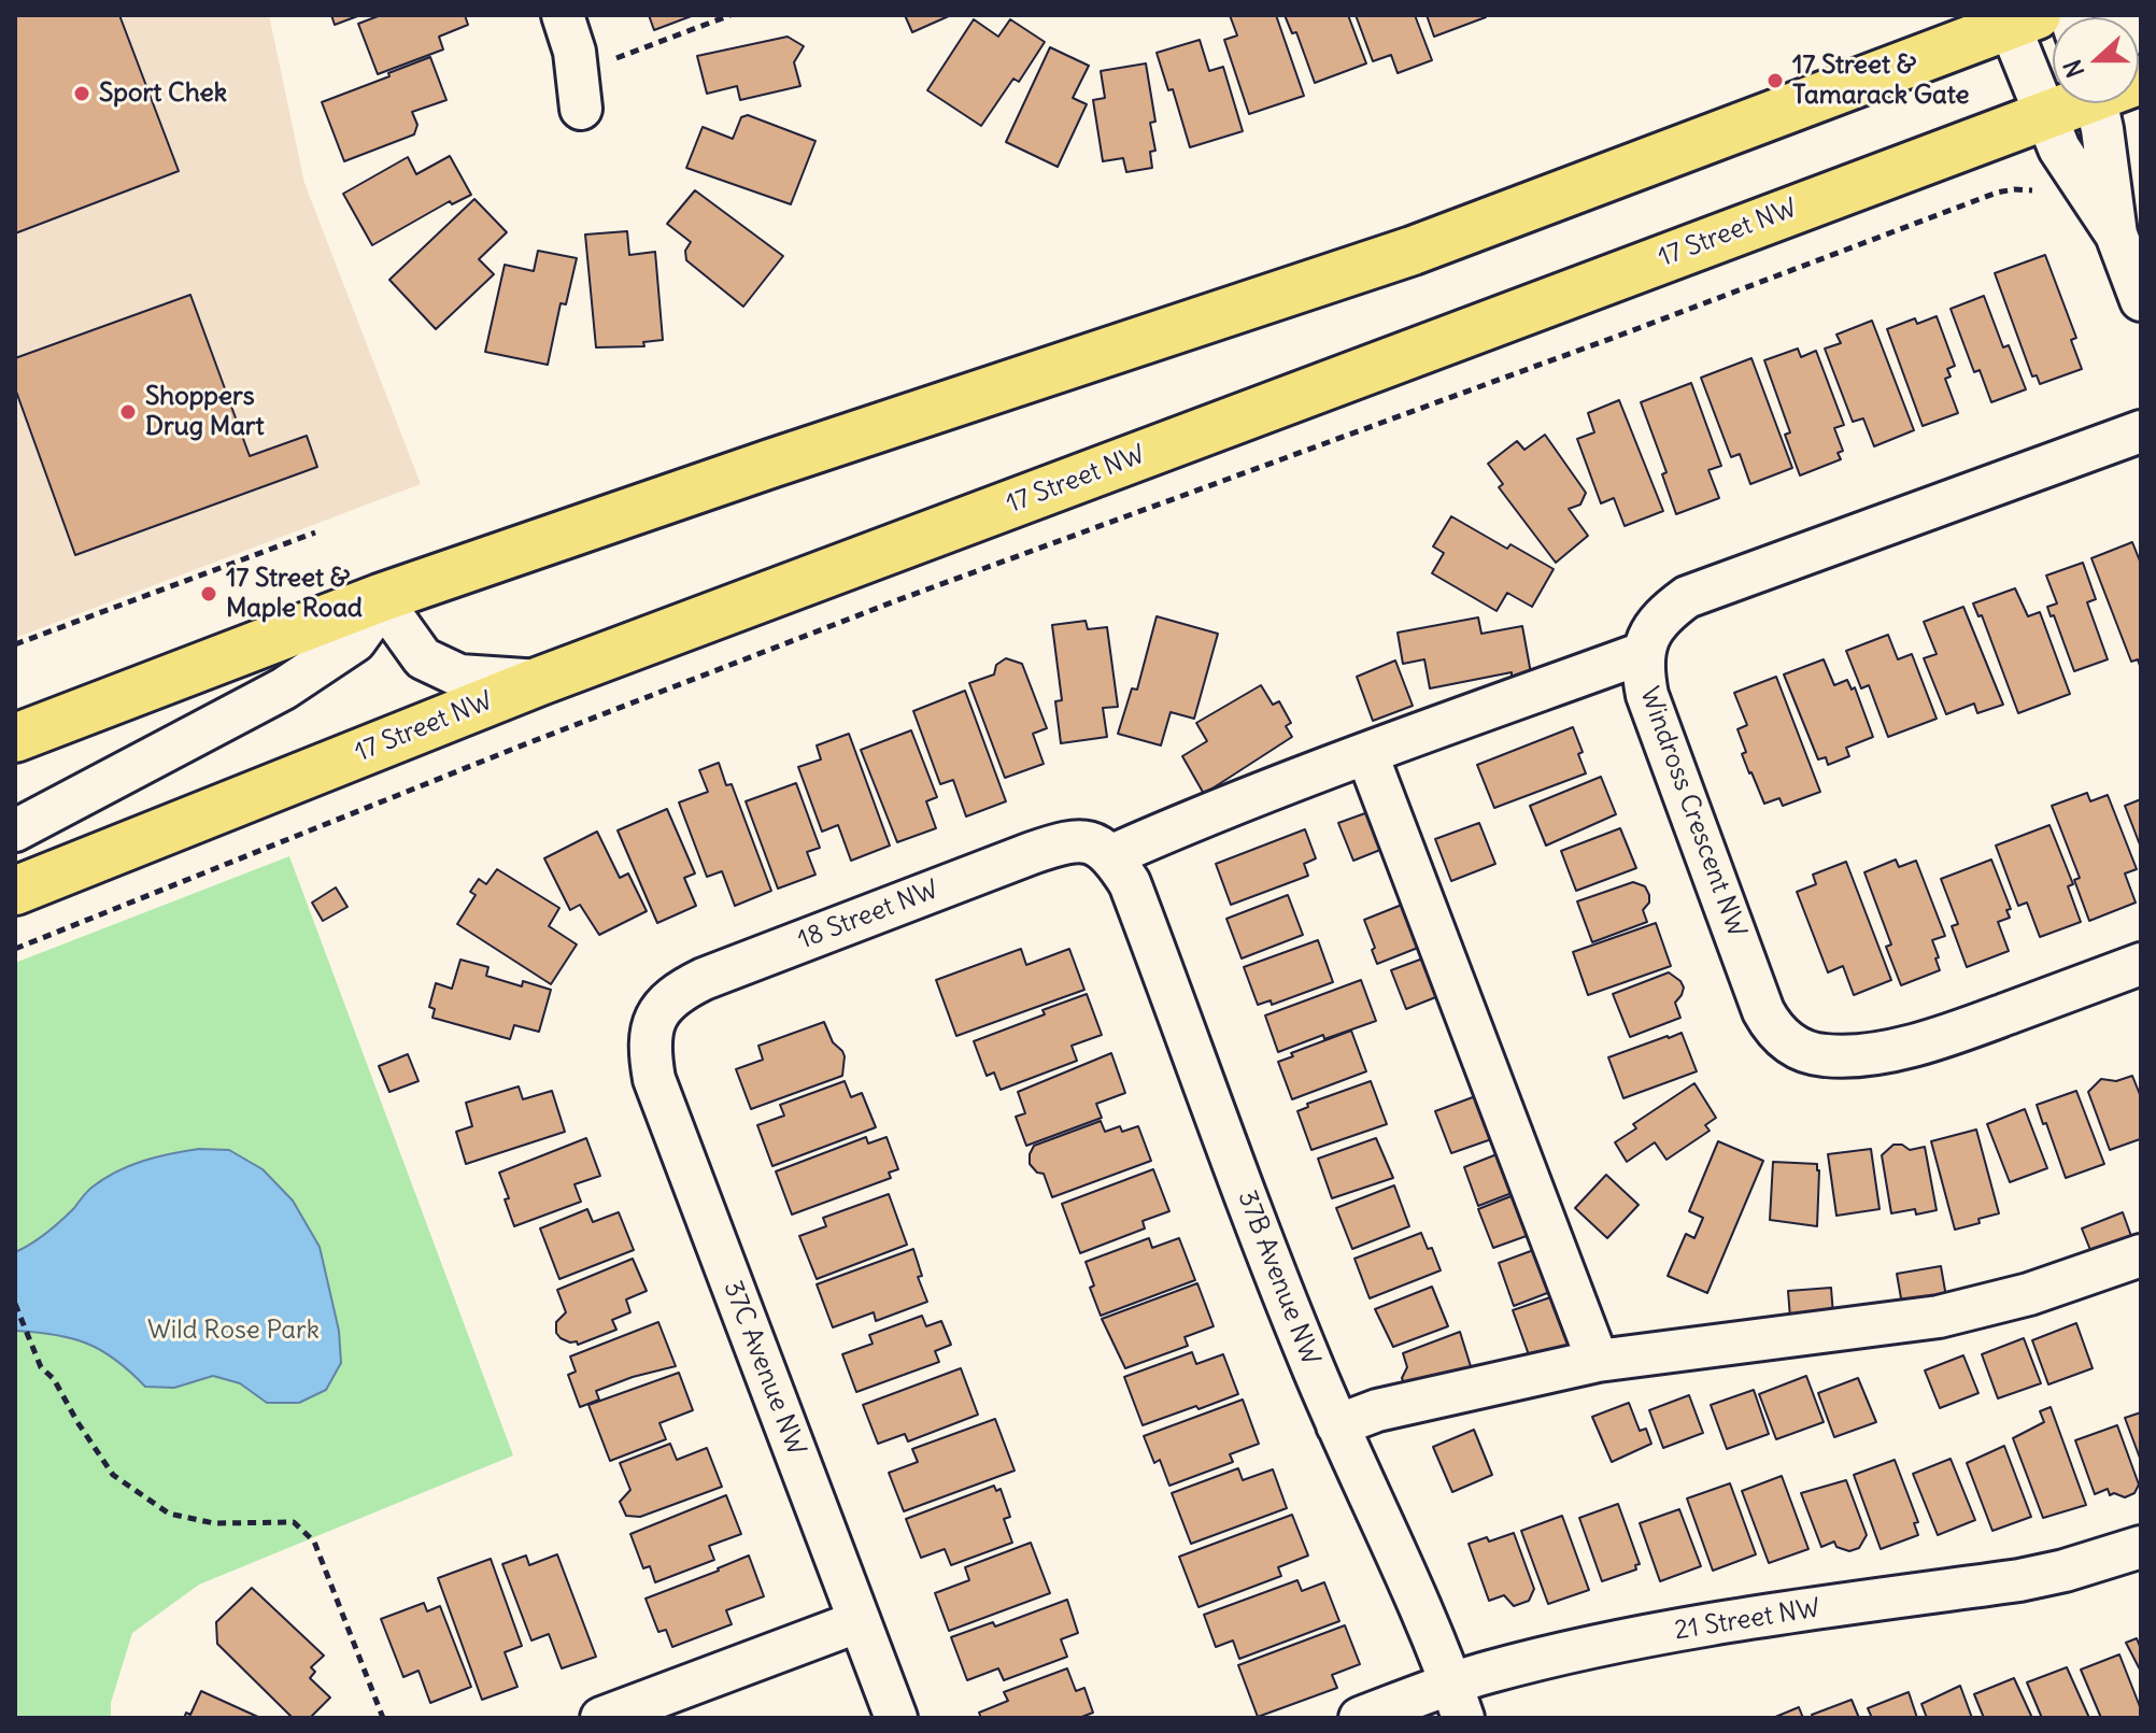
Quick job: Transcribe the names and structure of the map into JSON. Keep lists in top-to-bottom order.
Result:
{
  "streets": {
    "main road": ["17 Street NW"],
    "street": [
      "Windross Crescent NW",
      "18 Street NW",
      "37B Avenue NW",
      "37C Avenue NW",
      "21 Street NW"
    ]
  },
  "crossings": [
    ["Windross Crescent NW", "18 Street NW"],
    ["18 Street NW", "37B Avenue NW"],
    ["18 Street NW", "37C Avenue NW"],
    ["37B Avenue NW", "21 Street NW"]
  ],
  "parks": ["Wild Rose Park"],
  "places": [
    "17 Street & Tamarack Gate",
    "Sport Chek",
    "Shoppers Drug Mart",
    "17 Street & Maple Road"
  ],
  "north": "left"
}
